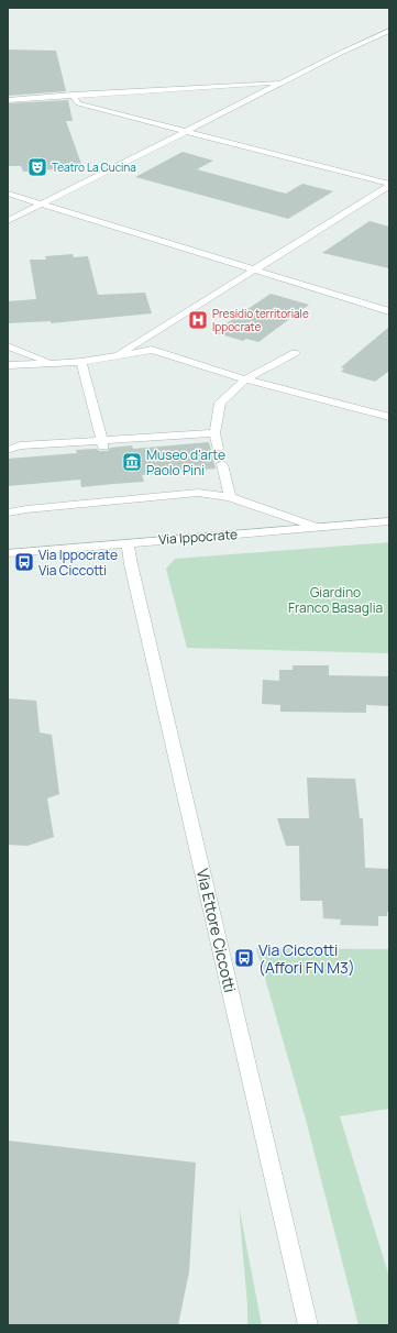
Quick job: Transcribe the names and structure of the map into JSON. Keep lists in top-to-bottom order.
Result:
{
  "streets": {
    "street": ["Via Ippocrate", "Via Ettore Ciccotti"]
  },
  "crossings": [
    ["Via Ippocrate", "Via Ettore Ciccotti"]
  ],
  "parks": ["Giardino Franco Basaglia"],
  "places": {
    "theatre": ["Teatro La Cucina"],
    "hospital": ["Presidio territoriale Ippocrate"],
    "museum": ["Museo d'arte Paolo Pini"],
    "bus stop": ["Via Ippocrate Via Ciccotti", "Via Ciccotti (Affori FN M3)"]
  }
}
